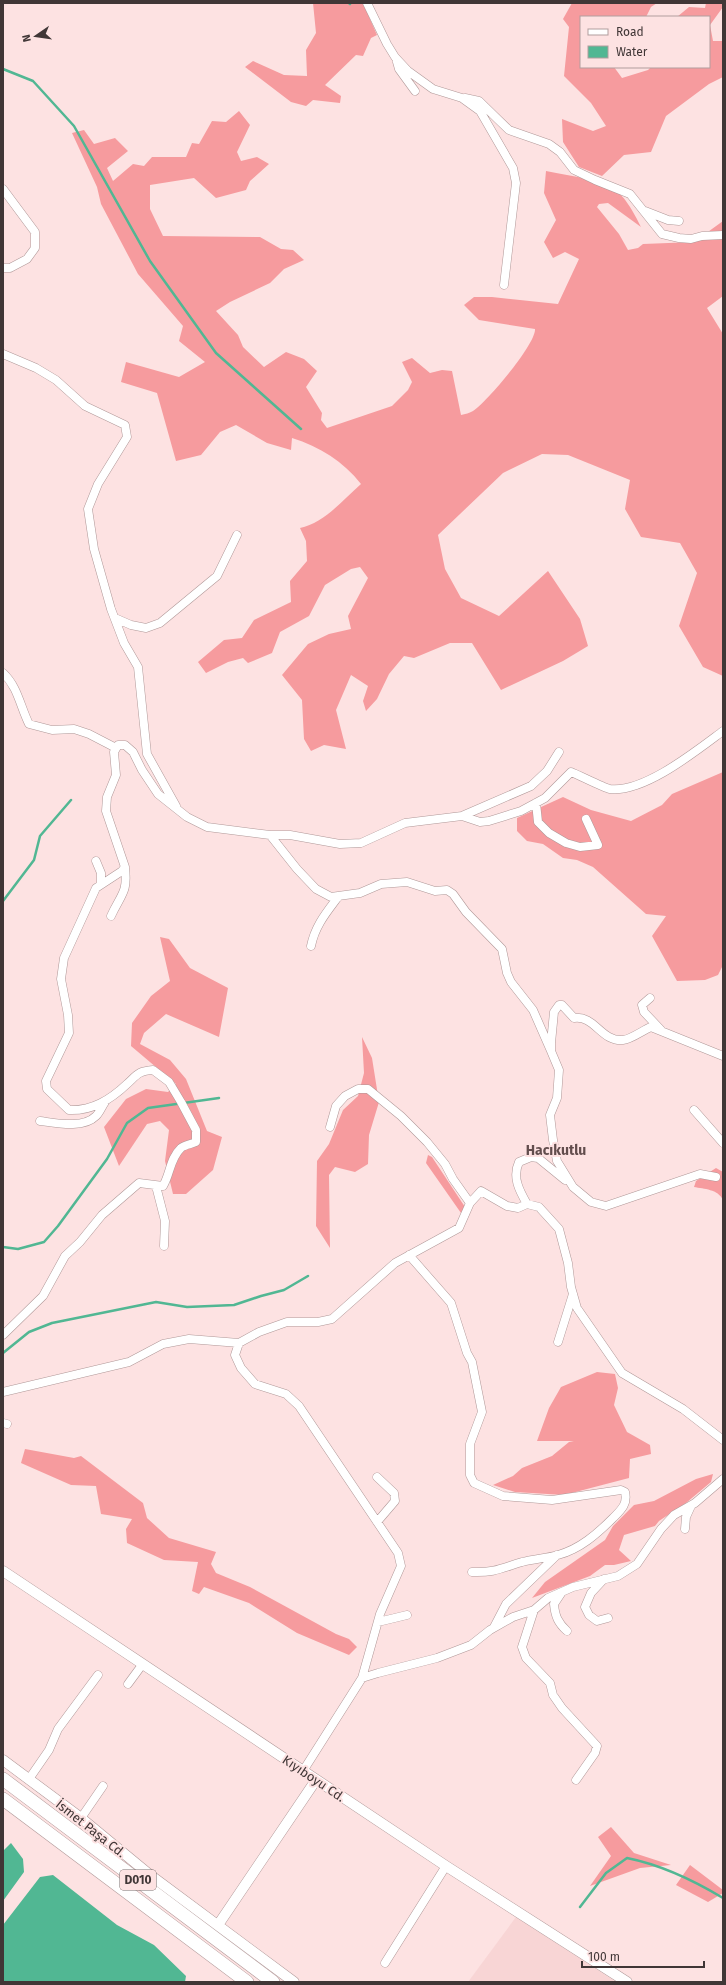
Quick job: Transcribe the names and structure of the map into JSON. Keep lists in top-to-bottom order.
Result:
{
  "streets": {
    "highway": ["D010"],
    "street": ["Kıyıboyu Cd.", "İsmet Paşa Cd."]
  },
  "districts": ["Hacıkutlu"],
  "legend": ["Road", "Water"],
  "scale_bar": "100 m",
  "north": "left"
}
